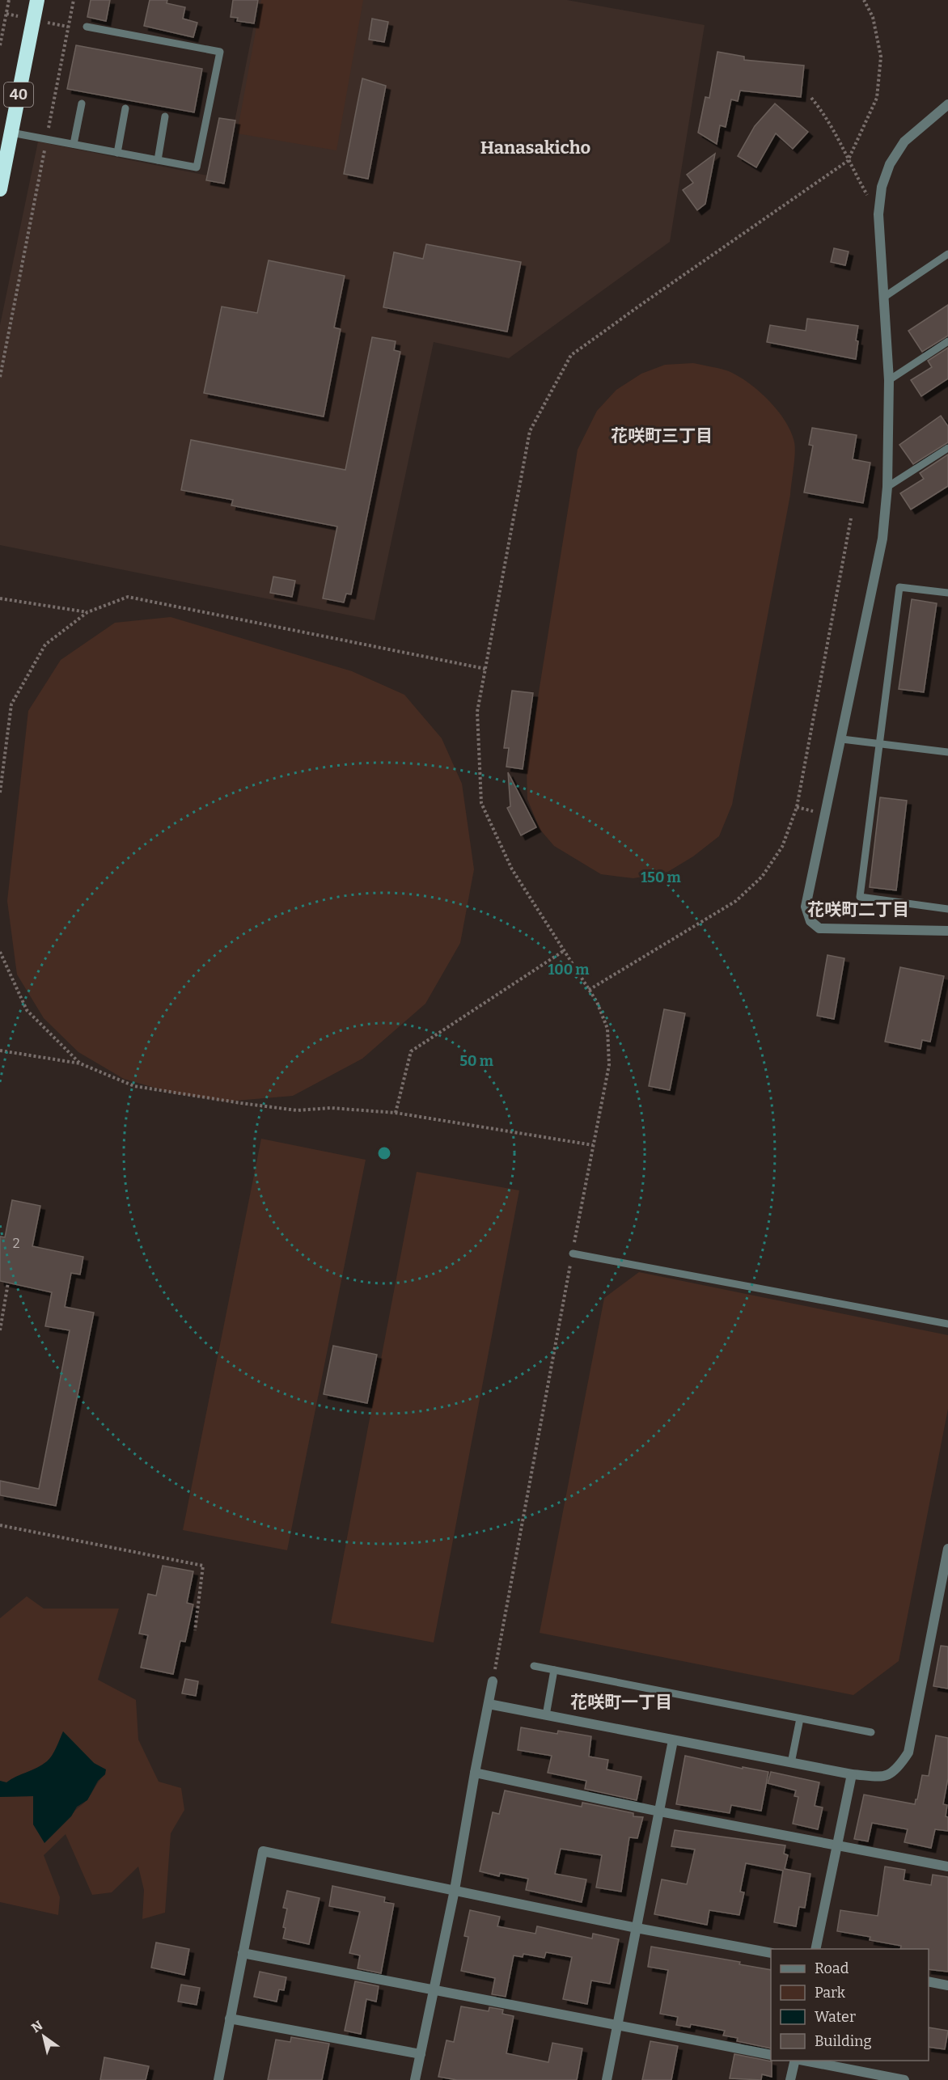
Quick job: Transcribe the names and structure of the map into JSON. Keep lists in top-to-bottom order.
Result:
{
  "streets": {
    "highway": ["40"]
  },
  "districts": [
    "Hanasakicho",
    "花咲町三丁目",
    "花咲町二丁目",
    "花咲町一丁目"
  ],
  "house_numbers": ["2"],
  "legend": [
    "Road",
    "Park",
    "Water",
    "Building"
  ],
  "north": "top left",
  "rings": ["150 m", "100 m", "50 m"]
}
